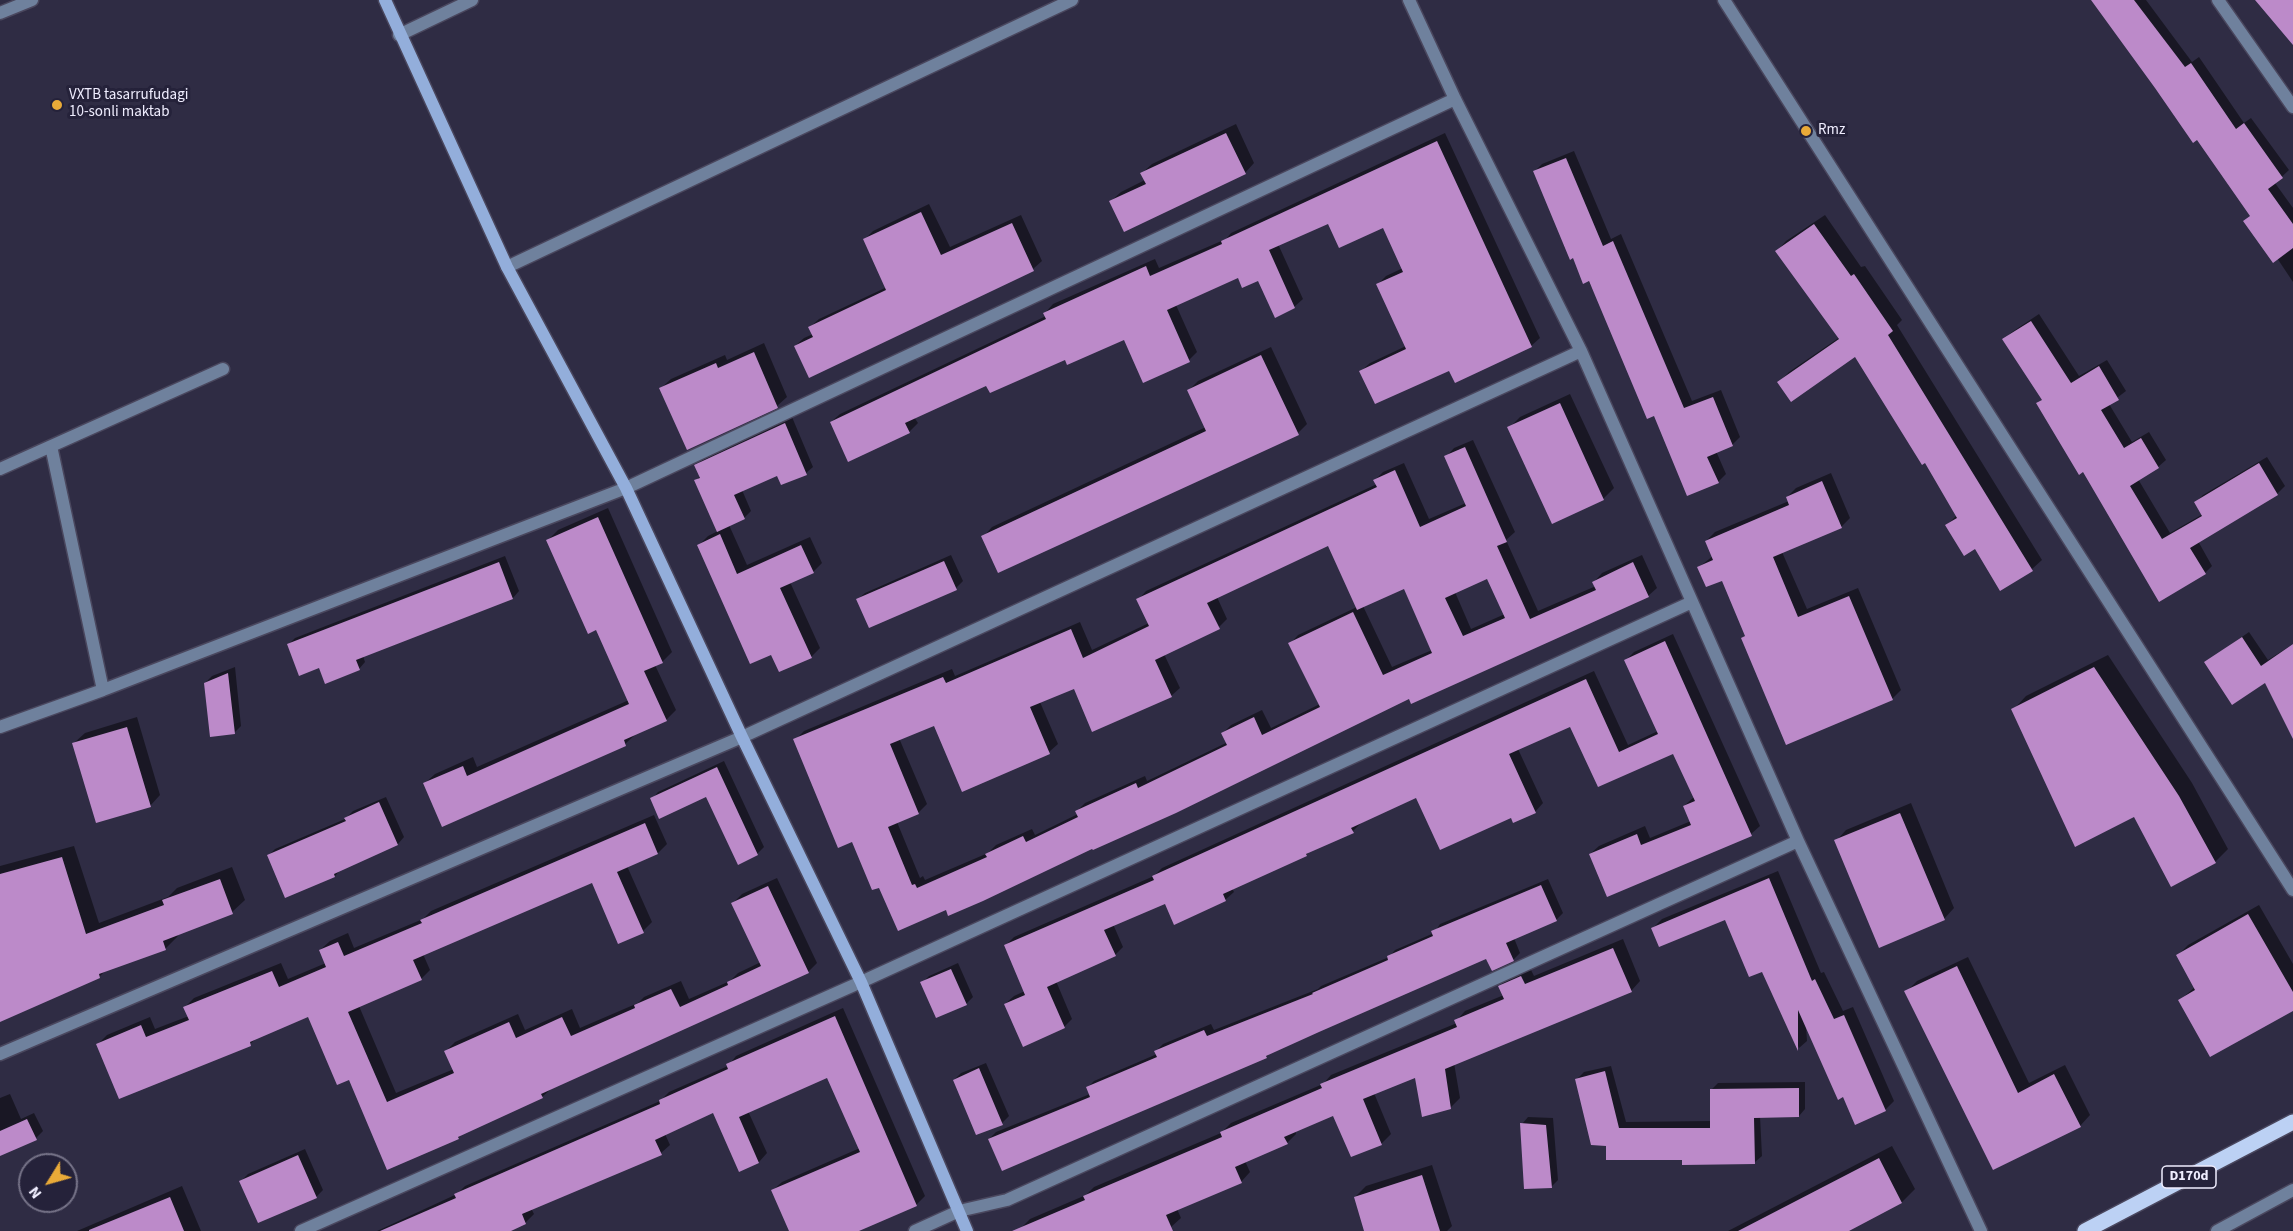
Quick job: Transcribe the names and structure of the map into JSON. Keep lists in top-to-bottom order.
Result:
{
  "streets": {
    "main road": ["D170d"]
  },
  "places": ["VXTB tasarrufudagi 10-sonli maktab", "Rmz"],
  "north": "bottom left"
}
